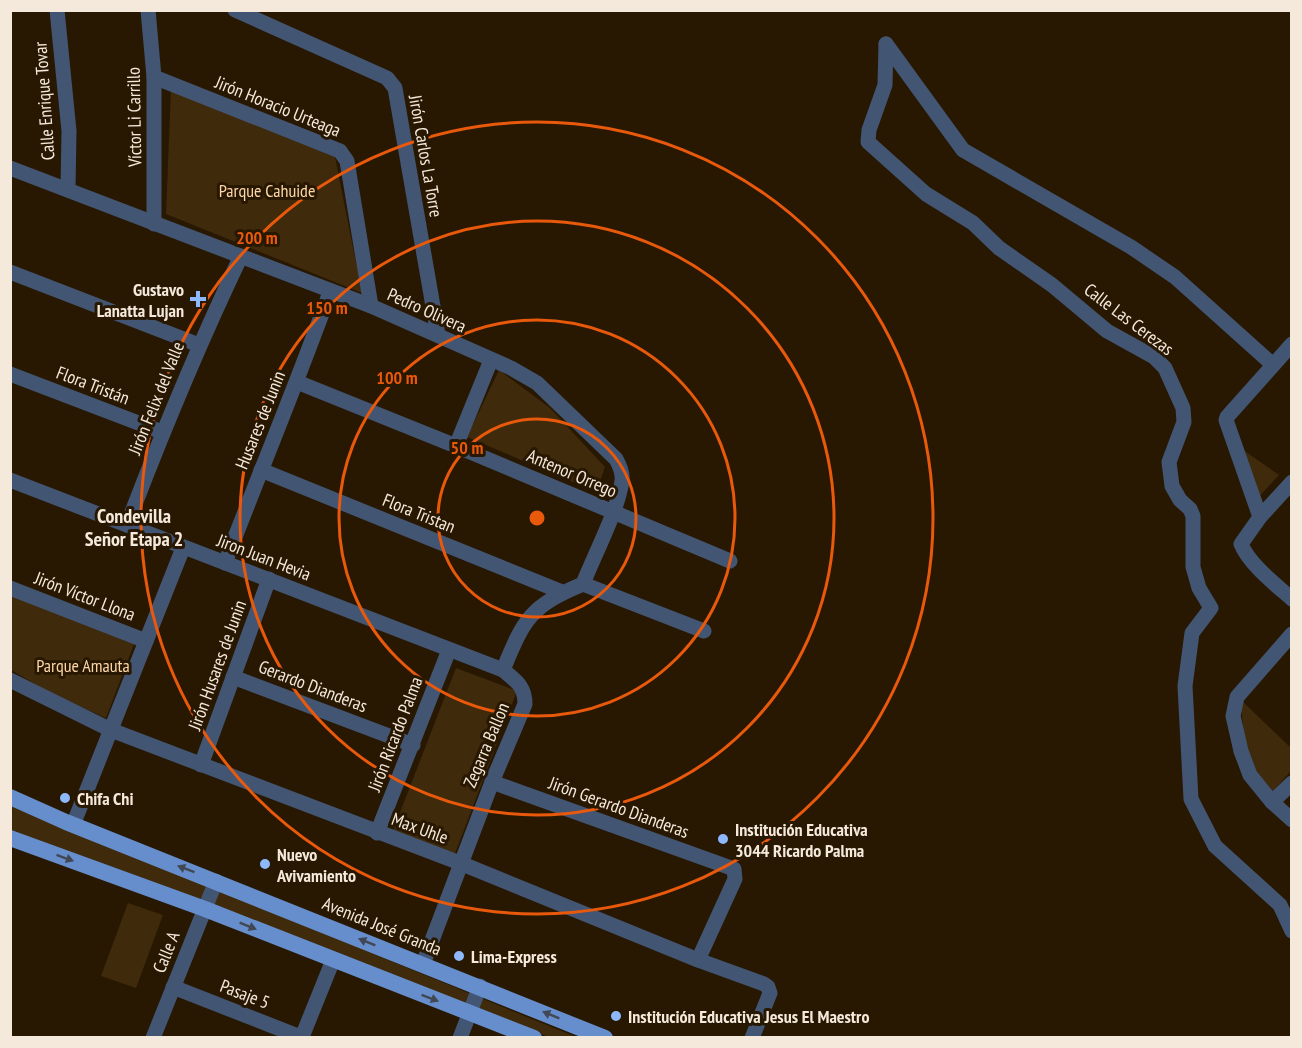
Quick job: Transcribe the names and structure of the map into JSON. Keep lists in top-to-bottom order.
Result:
{
  "streets": {
    "main road": ["Avenida José Granda"],
    "street": [
      "Calle Enrique Tovar",
      "Jirón Horacio Urteaga",
      "Víctor Li Carrillo",
      "Jirón Carlos La Torre",
      "Pedro Olivera",
      "Calle Las Cerezas",
      "Flora Tristán",
      "Jirón Felix del Valle",
      "Husares de Junin",
      "Antenor Orrego",
      "Flora Tristan",
      "Jiron Juan Hevia",
      "Jirón Víctor Llona",
      "Jirón Husares de Junin",
      "Gerardo Dianderas",
      "Jirón Ricardo Palma",
      "Zegarra Ballon",
      "Jirón Gerardo Dianderas",
      "Max Uhle",
      "Calle A",
      "Pasaje 5"
    ]
  },
  "crossings": [
    ["Calle Enrique Tovar", "Pedro Olivera"],
    ["Jirón Horacio Urteaga", "Víctor Li Carrillo"],
    ["Jirón Horacio Urteaga", "Pedro Olivera"],
    ["Víctor Li Carrillo", "Pedro Olivera"],
    ["Jirón Carlos La Torre", "Pedro Olivera"],
    ["Pedro Olivera", "Jirón Felix del Valle"],
    ["Pedro Olivera", "Husares de Junin"],
    ["Pedro Olivera", "Antenor Orrego"],
    ["Flora Tristán", "Jirón Felix del Valle"],
    ["Jirón Felix del Valle", "Jiron Juan Hevia"],
    ["Husares de Junin", "Antenor Orrego"],
    ["Husares de Junin", "Flora Tristan"],
    ["Husares de Junin", "Jiron Juan Hevia"],
    ["Jiron Juan Hevia", "Jirón Husares de Junin"],
    ["Jiron Juan Hevia", "Jirón Ricardo Palma"],
    ["Jiron Juan Hevia", "Zegarra Ballon"],
    ["Jirón Husares de Junin", "Gerardo Dianderas"],
    ["Jirón Husares de Junin", "Max Uhle"],
    ["Gerardo Dianderas", "Jirón Ricardo Palma"],
    ["Jirón Ricardo Palma", "Max Uhle"],
    ["Zegarra Ballon", "Jirón Gerardo Dianderas"],
    ["Zegarra Ballon", "Max Uhle"],
    ["Zegarra Ballon", "Avenida José Granda"],
    ["Jirón Gerardo Dianderas", "Max Uhle"],
    ["Avenida José Granda", "Calle A"],
    ["Calle A", "Pasaje 5"]
  ],
  "districts": ["Condevilla Señor Etapa 2"],
  "parks": ["Parque Cahuide", "Parque Amauta"],
  "places": {
    "health": ["Gustavo Lanatta Lujan"],
    "other": [
      "Chifa Chi",
      "Institución Educativa 3044 Ricardo Palma",
      "Nuevo Avivamiento",
      "Lima-Express",
      "Institución Educativa Jesus El Maestro"
    ]
  },
  "rings": [
    "200 m",
    "150 m",
    "100 m",
    "50 m"
  ]
}
